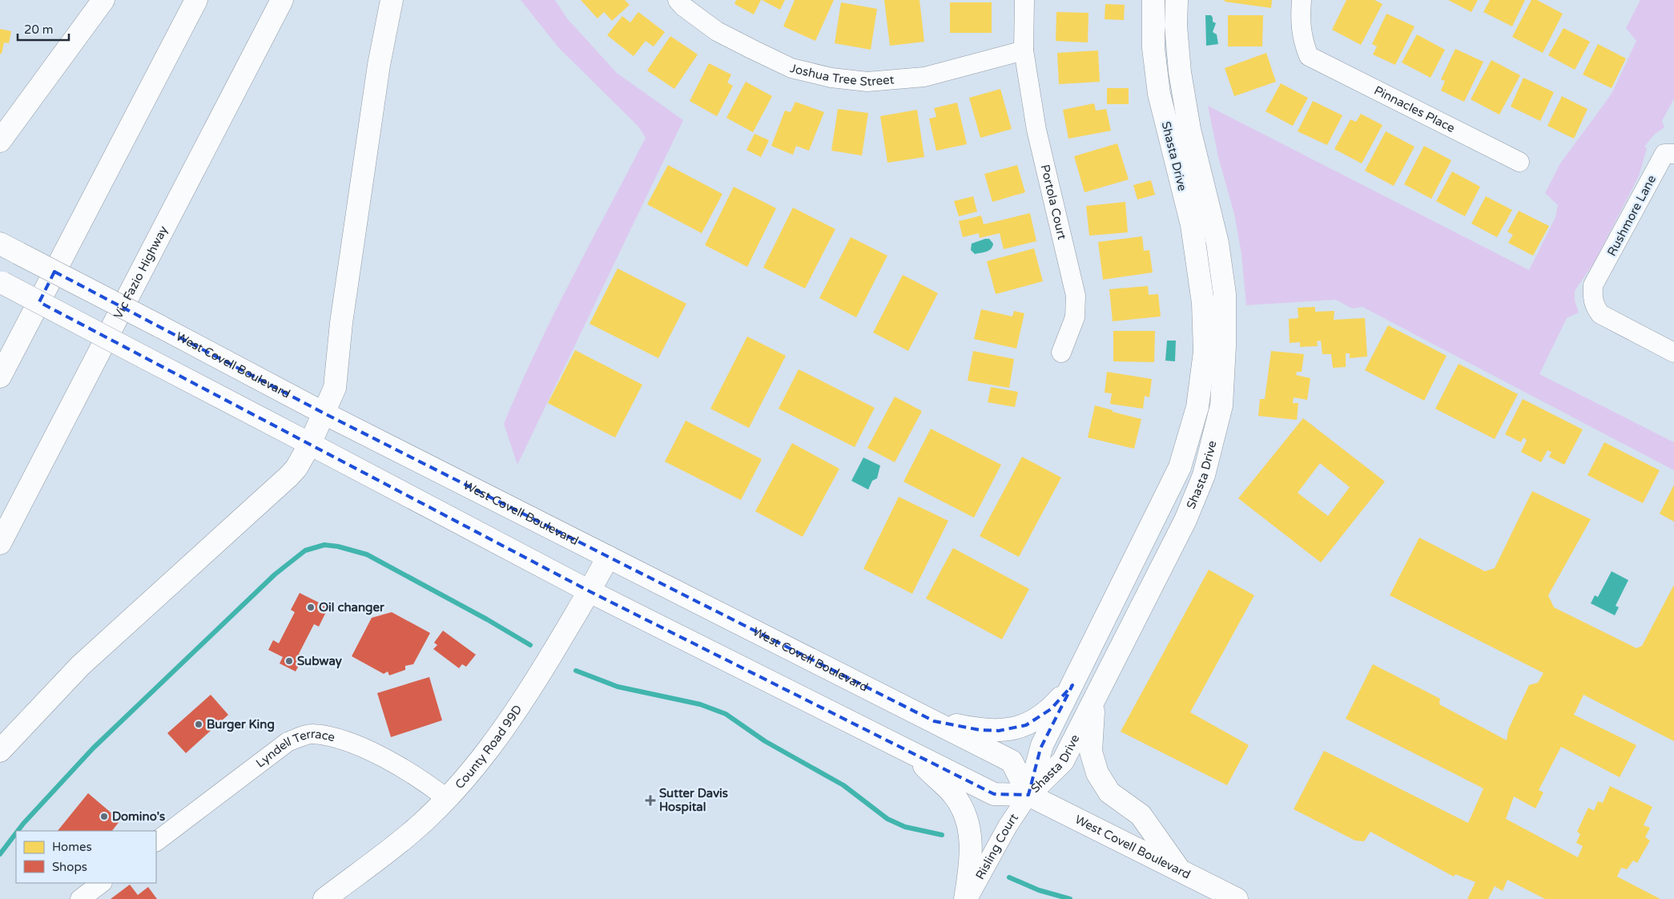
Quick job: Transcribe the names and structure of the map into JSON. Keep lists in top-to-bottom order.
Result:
{
  "streets": {
    "main road": [
      "Shasta Drive",
      "Vic Fazio Highway",
      "West Covell Boulevard",
      "County Road 99D"
    ],
    "street": [
      "Joshua Tree Street",
      "Pinnacles Place",
      "Portola Court",
      "Rushmore Lane",
      "Lyndell Terrace",
      "Risling Court"
    ]
  },
  "crossings": [
    ["Joshua Tree Street", "Portola Court"],
    ["Shasta Drive", "West Covell Boulevard"],
    ["Shasta Drive", "Risling Court"],
    ["West Covell Boulevard", "County Road 99D"],
    ["West Covell Boulevard", "Risling Court"],
    ["County Road 99D", "Lyndell Terrace"]
  ],
  "places": {
    "other": [
      "Oil changer",
      "Subway",
      "Burger King",
      "Domino's"
    ],
    "health": ["Sutter Davis Hospital"]
  },
  "legend": ["Homes", "Shops"],
  "scale_bar": "20 m"
}
